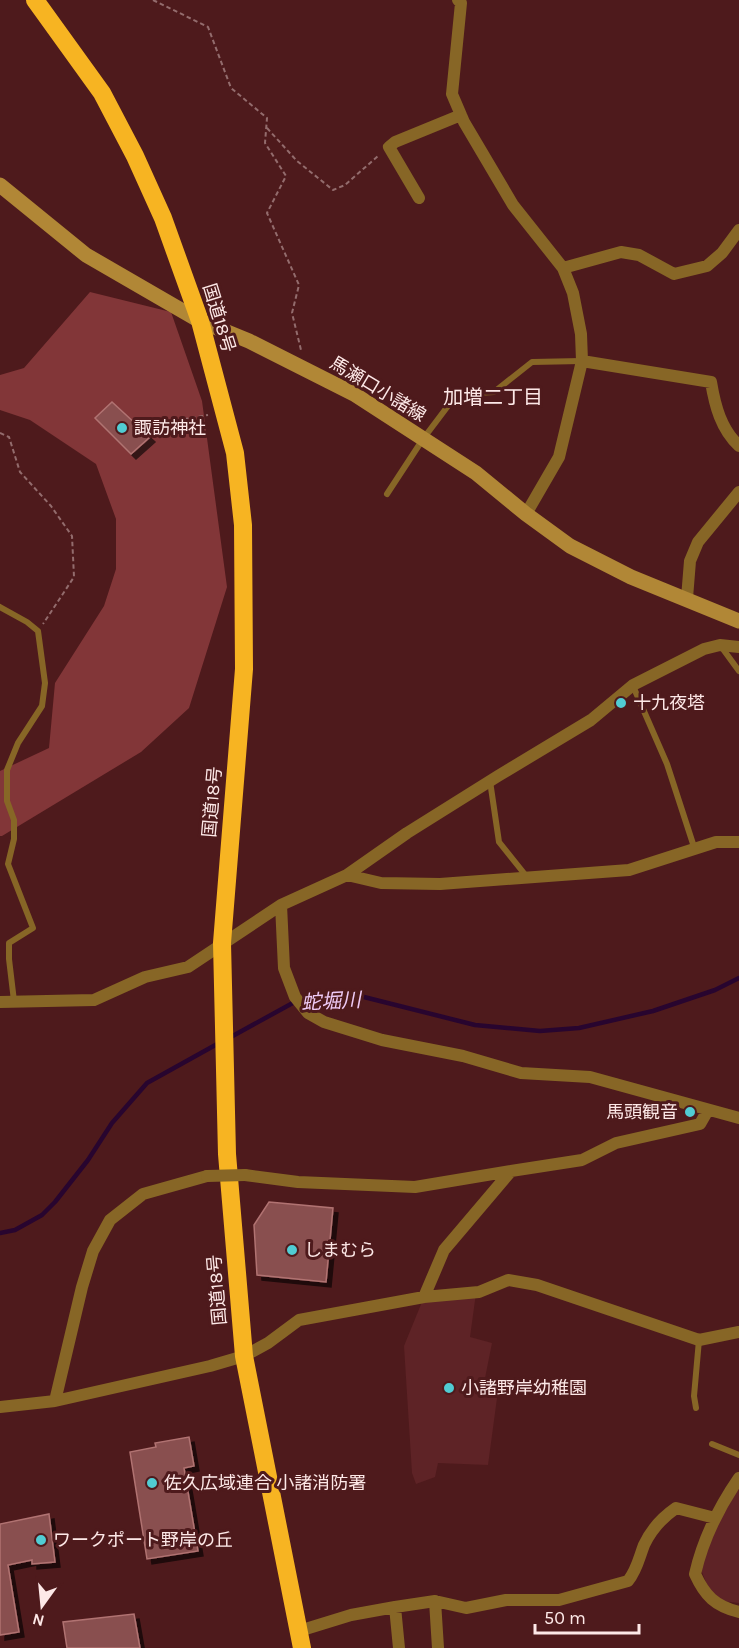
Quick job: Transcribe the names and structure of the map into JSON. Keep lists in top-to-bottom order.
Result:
{
  "streets": {
    "highway": ["国道18号"],
    "main road": ["馬瀬口小諸線"]
  },
  "crossings": [
    ["国道18号", "馬瀬口小諸線"]
  ],
  "districts": ["加増二丁目"],
  "water": ["蛇堀川"],
  "places": [
    "諏訪神社",
    "十九夜塔",
    "馬頭観音",
    "しまむら",
    "小諸野岸幼稚園",
    "佐久広域連合 小諸消防署",
    "ワークポート野岸の丘"
  ],
  "scale_bar": "50 m",
  "north": "bottom"
}
